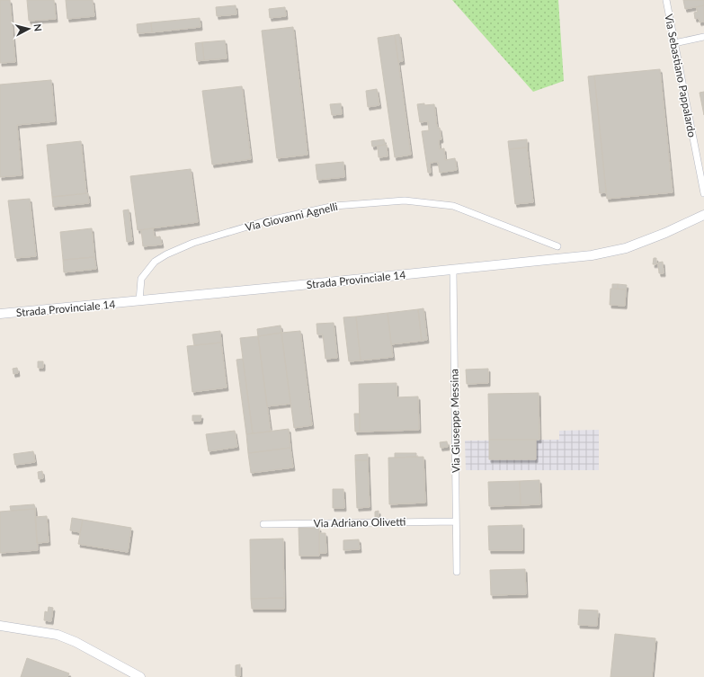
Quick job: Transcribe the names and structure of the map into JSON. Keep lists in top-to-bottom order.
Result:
{
  "streets": {
    "street": [
      "Via Sebastiano Pappalardo",
      "Via Giovanni Agnelli",
      "Strada Provinciale 14",
      "Via Giuseppe Messina",
      "Via Adriano Olivetti"
    ]
  },
  "crossings": [
    ["Via Giovanni Agnelli", "Strada Provinciale 14"],
    ["Strada Provinciale 14", "Via Giuseppe Messina"],
    ["Via Giuseppe Messina", "Via Adriano Olivetti"]
  ],
  "north": "right"
}
